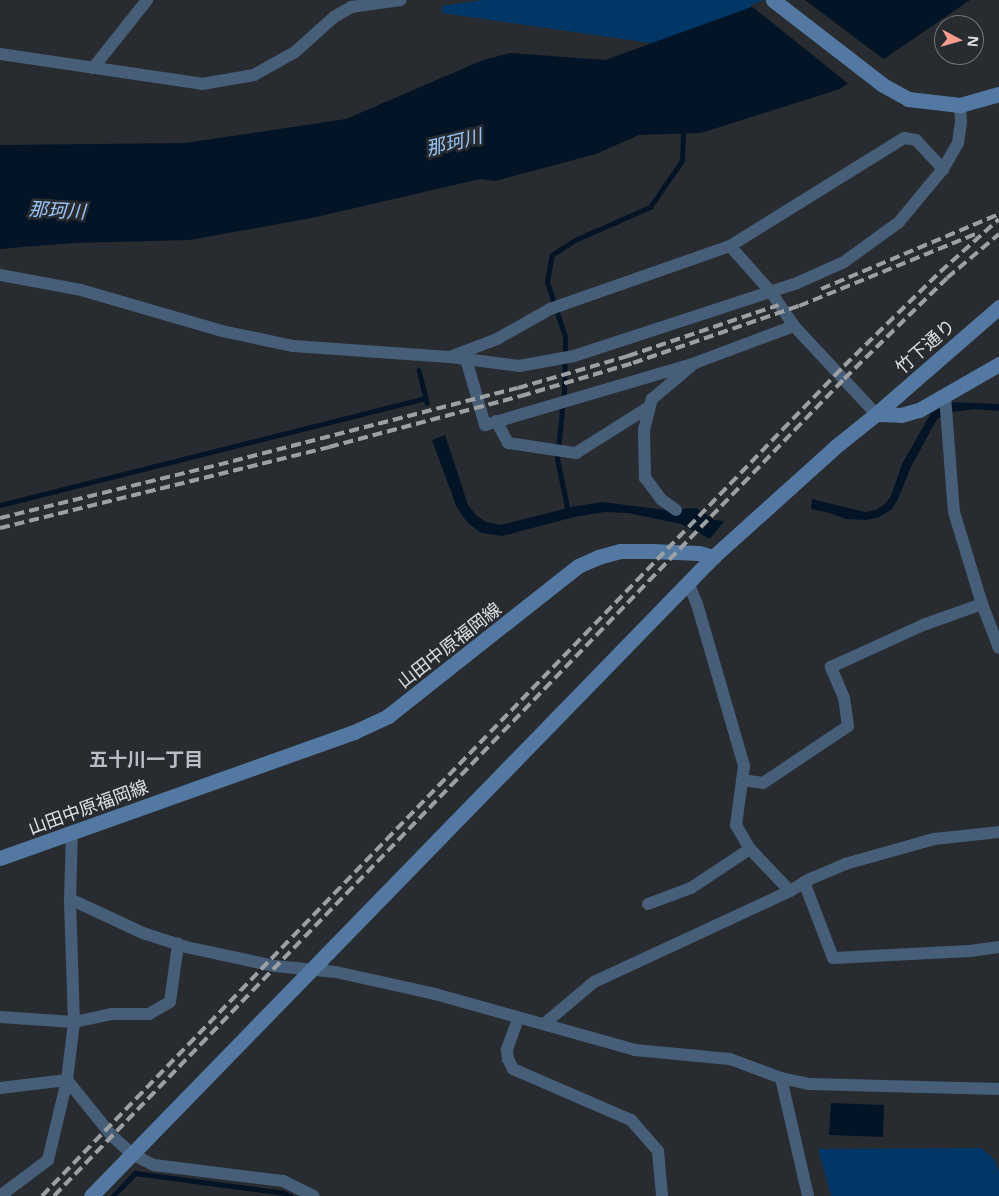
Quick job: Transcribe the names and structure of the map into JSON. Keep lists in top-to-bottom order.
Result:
{
  "streets": {
    "main road": ["竹下通り", "山田中原福岡線"]
  },
  "districts": ["五十川一丁目"],
  "water": ["那珂川"],
  "north": "right"
}
